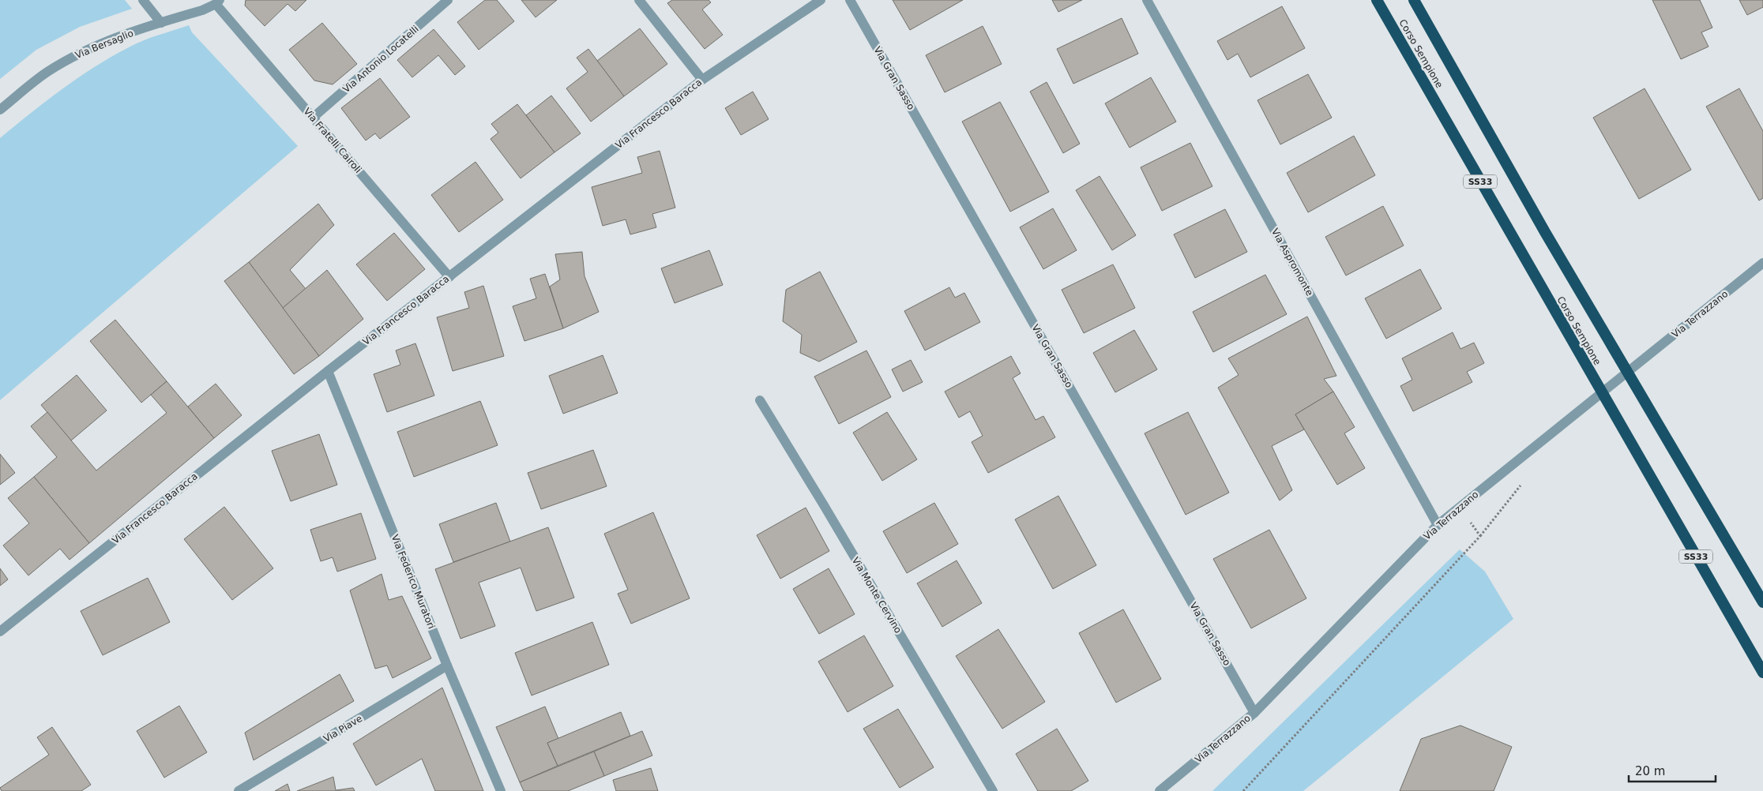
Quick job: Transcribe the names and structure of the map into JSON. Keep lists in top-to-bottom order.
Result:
{
  "streets": {
    "highway": ["Corso Sempione", "SS33"],
    "street": [
      "Via Bersaglio",
      "Via Antonio Locatelli",
      "Via Gran Sasso",
      "Via Francesco Baracca",
      "Via Fratelli Cairoli",
      "Via Aspromonte",
      "Via Terrazzano",
      "Via Federico Muratori",
      "Via Monte Cervino",
      "Via Piave"
    ]
  },
  "crossings": [
    ["Via Bersaglio", "Via Fratelli Cairoli"],
    ["Via Antonio Locatelli", "Via Fratelli Cairoli"],
    ["Via Gran Sasso", "Via Terrazzano"],
    ["Via Francesco Baracca", "Via Fratelli Cairoli"],
    ["Via Francesco Baracca", "Via Federico Muratori"],
    ["Via Aspromonte", "Via Terrazzano"],
    ["Via Federico Muratori", "Via Piave"]
  ],
  "scale_bar": "20 m"
}
